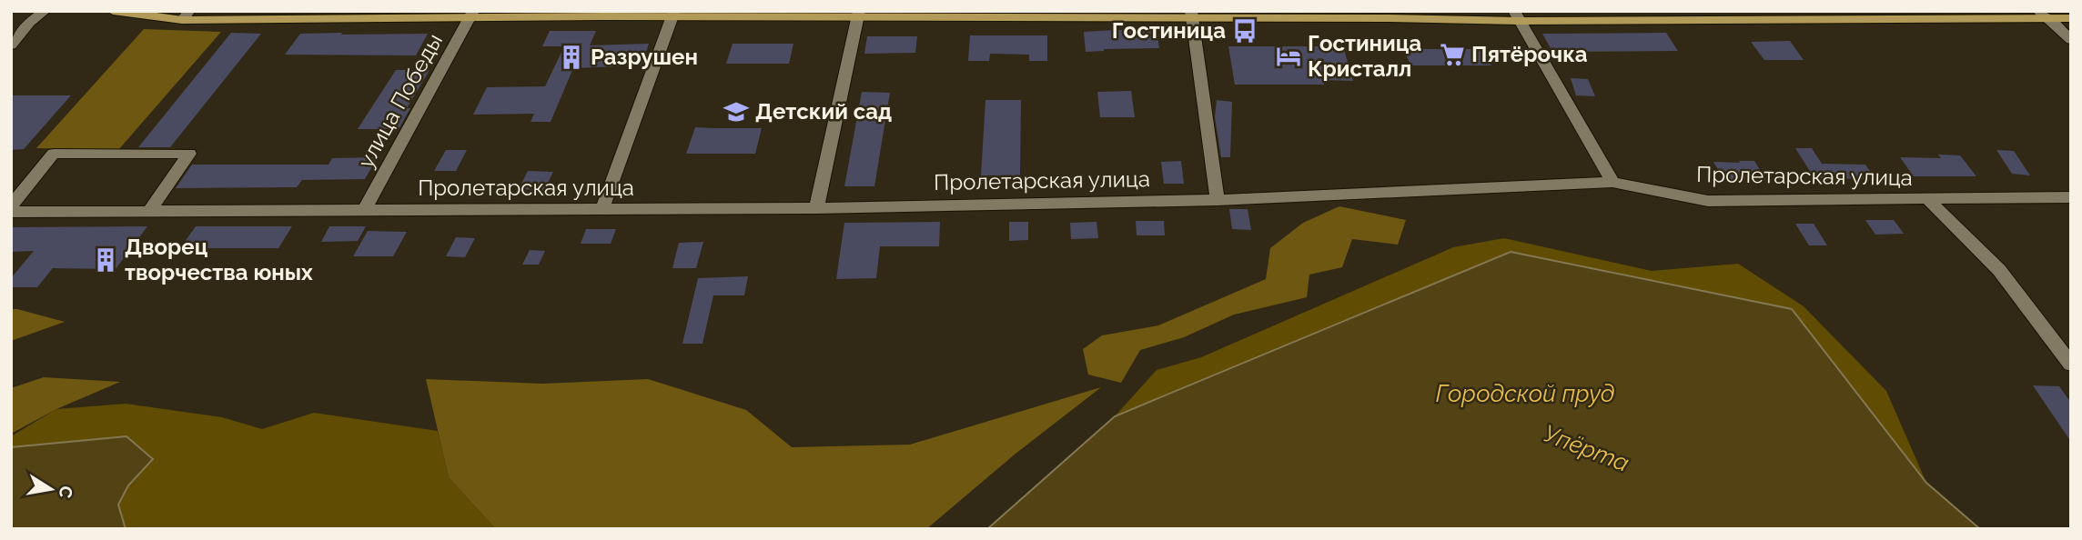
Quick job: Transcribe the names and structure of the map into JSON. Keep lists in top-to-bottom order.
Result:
{
  "streets": {
    "street": ["улица Победы", "Пролетарская улица"]
  },
  "crossings": [
    ["улица Победы", "Пролетарская улица"]
  ],
  "water": ["Городской пруд", "Упёрта"],
  "places": {
    "bus stop": ["Гостиница"],
    "supermarket": ["Пятёрочка"],
    "hotel": ["Гостиница Кристалл"],
    "building": ["Разрушен", "Дворец творчества юных"],
    "school or university": ["Детский сад"]
  },
  "north": "right"
}
